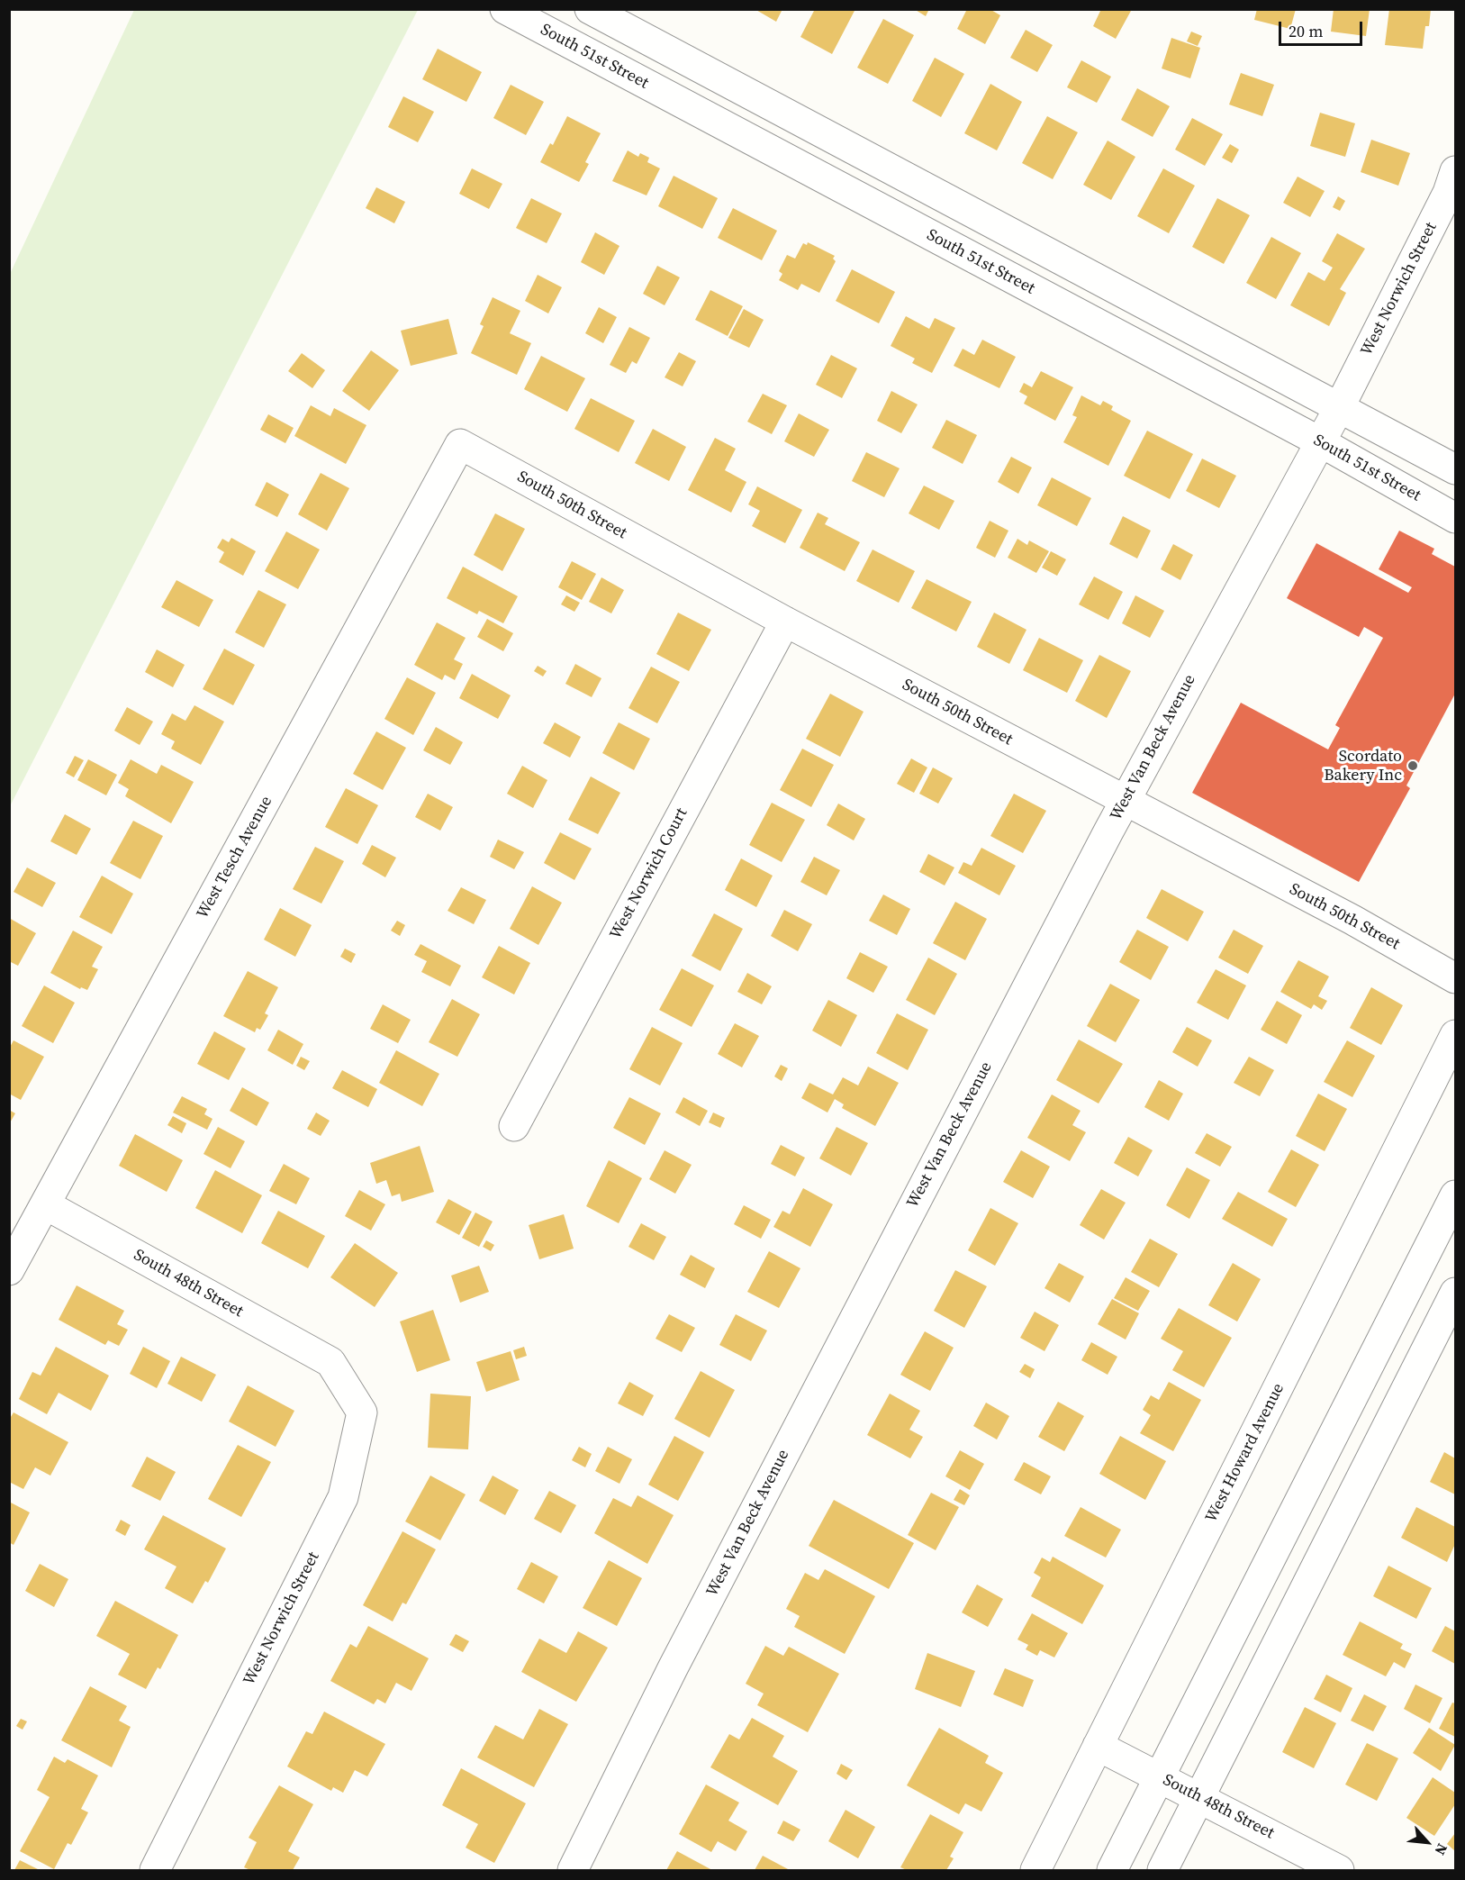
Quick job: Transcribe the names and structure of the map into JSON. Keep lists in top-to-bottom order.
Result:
{
  "streets": {
    "street": [
      "South 51st Street",
      "West Norwich Street",
      "South 50th Street",
      "West Van Beck Avenue",
      "West Tesch Avenue",
      "West Norwich Court",
      "South 48th Street",
      "West Howard Avenue"
    ]
  },
  "crossings": [
    ["South 51st Street", "West Van Beck Avenue"],
    ["West Norwich Street", "West Van Beck Avenue"],
    ["West Norwich Street", "South 48th Street"],
    ["South 50th Street", "West Van Beck Avenue"],
    ["South 50th Street", "West Tesch Avenue"],
    ["South 50th Street", "West Norwich Court"],
    ["West Tesch Avenue", "South 48th Street"],
    ["South 48th Street", "West Howard Avenue"]
  ],
  "places": ["Scordato Bakery Inc"],
  "scale_bar": "20 m",
  "north": "bottom right"
}
